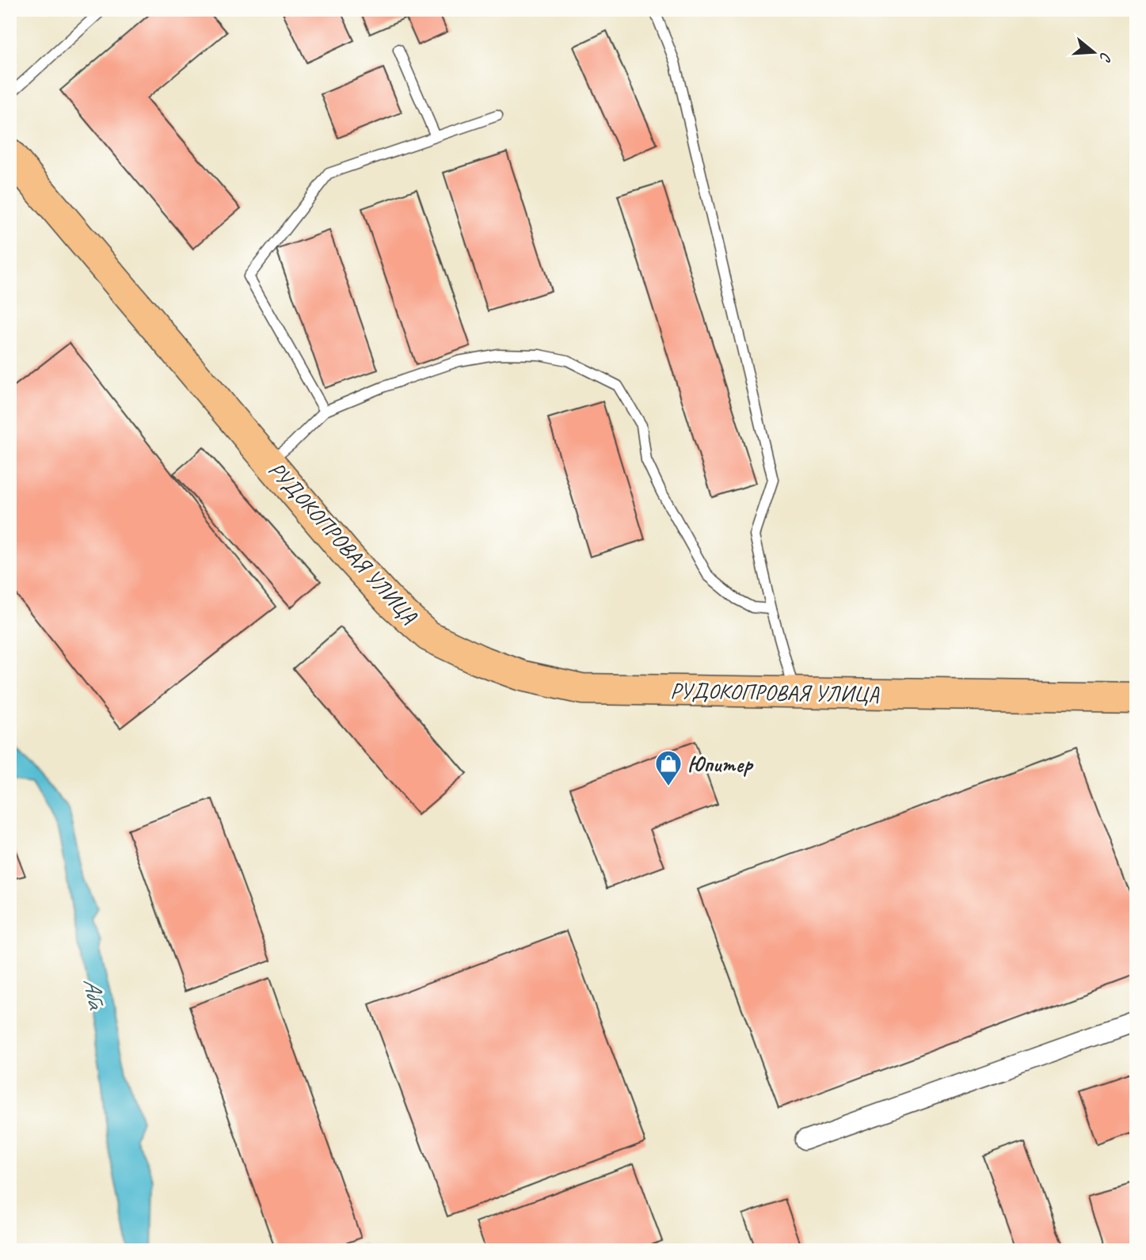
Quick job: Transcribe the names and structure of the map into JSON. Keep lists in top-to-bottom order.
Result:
{
  "streets": {
    "main road": ["РУДОКОПРОВАЯ УЛИЦА"]
  },
  "water": ["Аба"],
  "places": {
    "shop": ["Юпитер"]
  },
  "north": "right"
}
